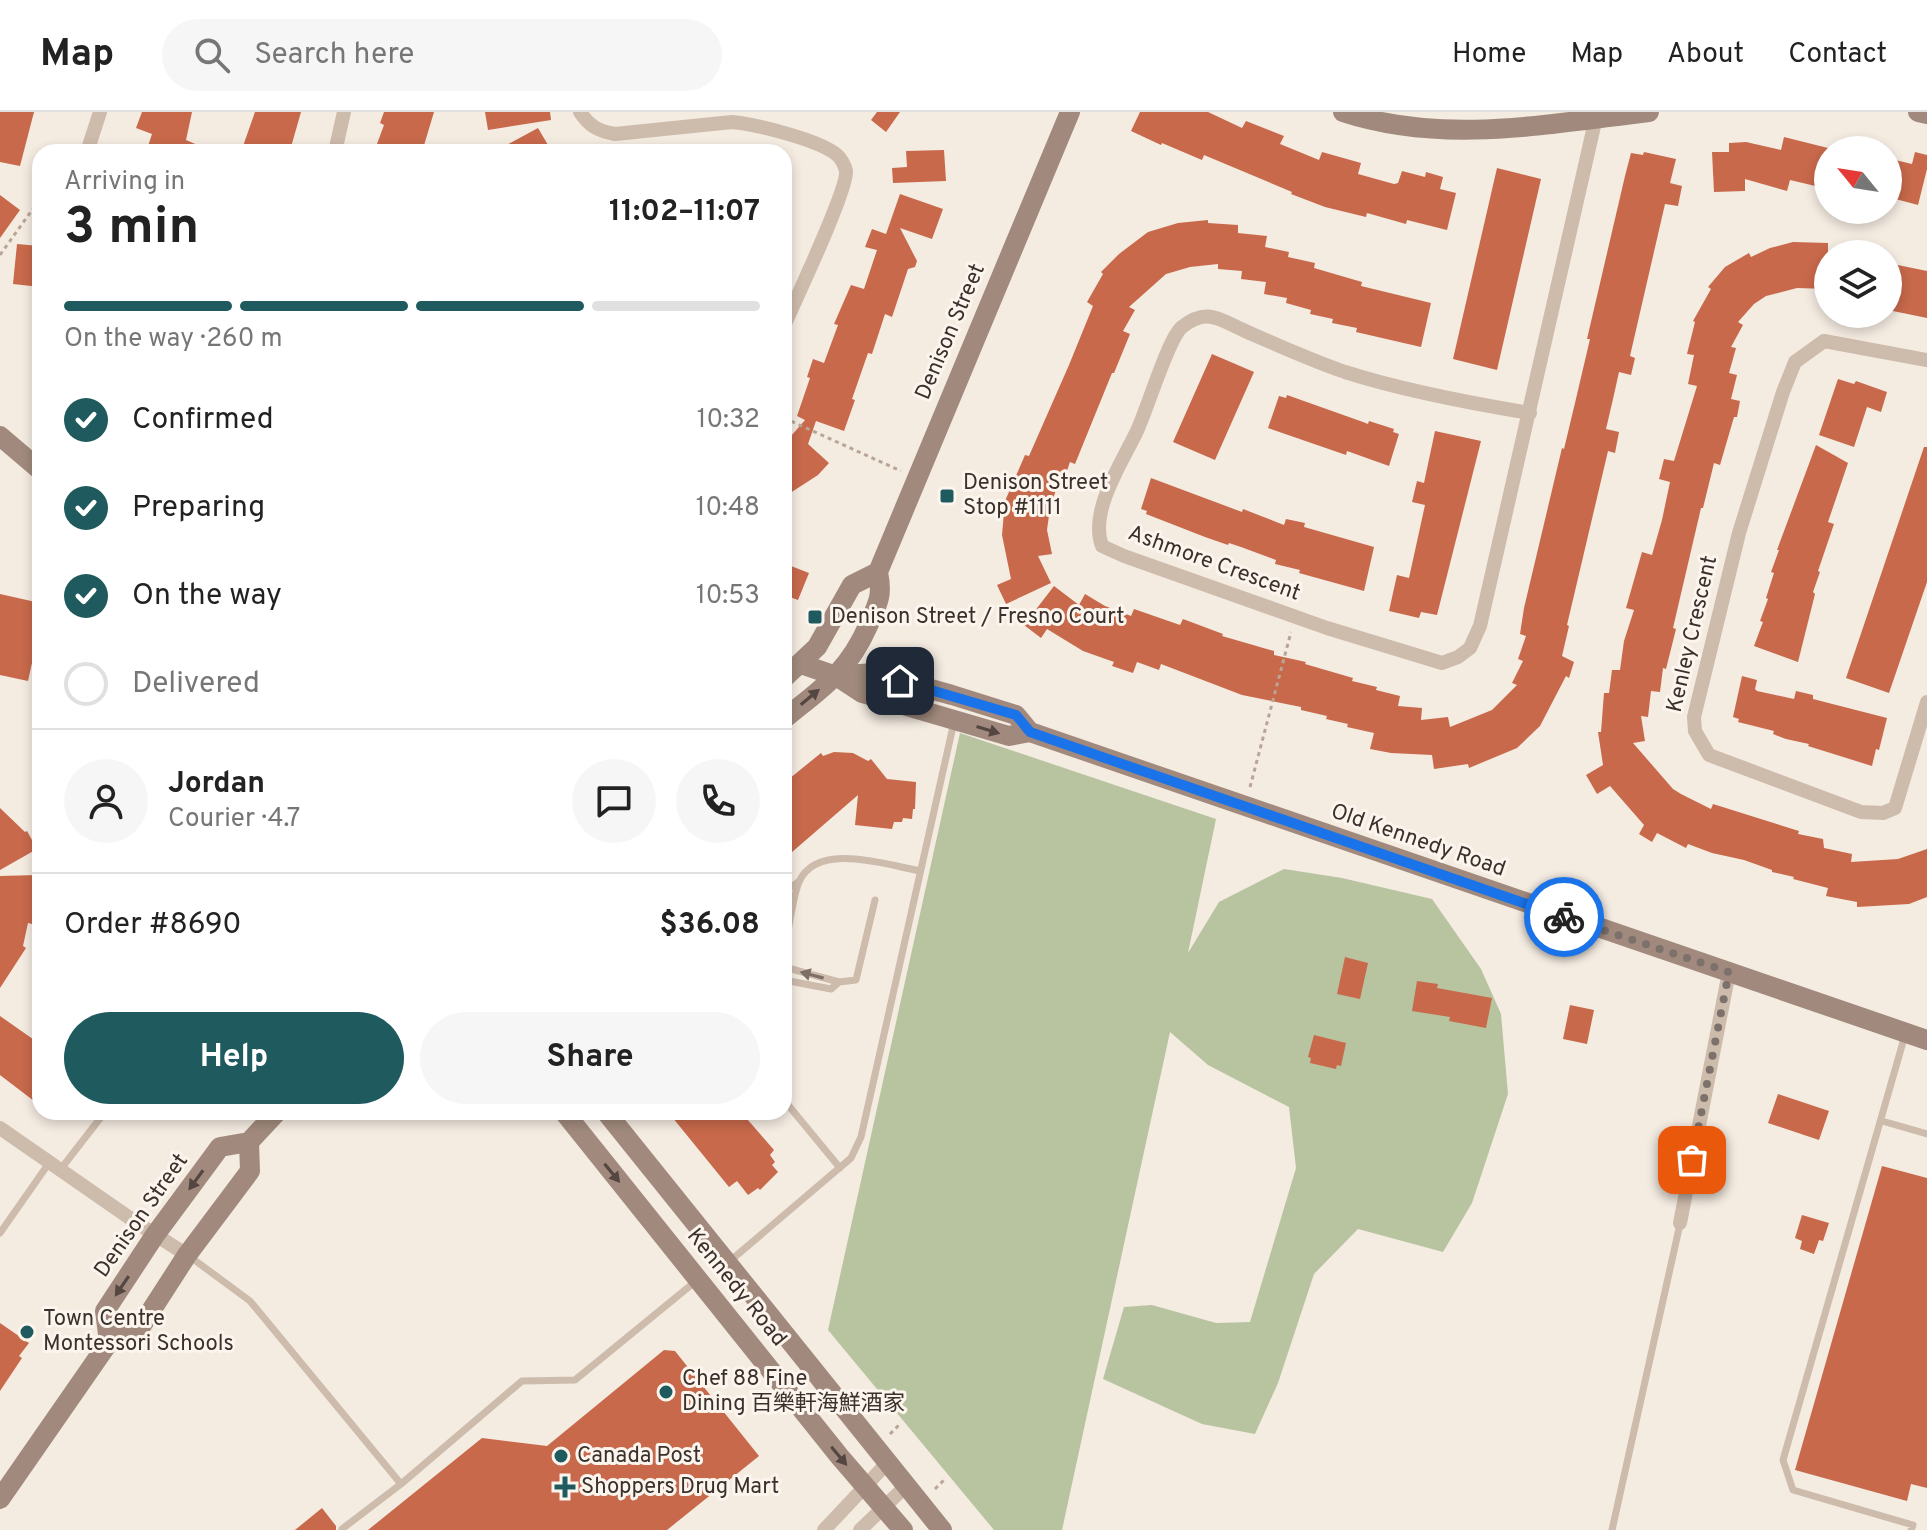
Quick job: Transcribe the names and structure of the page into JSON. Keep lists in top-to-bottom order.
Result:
{
  "streets": {
    "street": [
      "Denison Street",
      "Ashmore Crescent",
      "Kenley Crescent",
      "Old Kennedy Road",
      "Kennedy Road"
    ]
  },
  "crossings": [
    ["Denison Street", "Old Kennedy Road"]
  ],
  "places": {
    "transit": ["Denison Street Stop #1111", "Denison Street / Fresno Court"],
    "other": ["Town Centre Montessori Schools", "Chef 88 Fine Dining 百樂軒海鮮酒家", "Canada Post"],
    "health": ["Shoppers Drug Mart"]
  },
  "north": "top left",
  "page": {
    "header": "Map",
    "search": "Search here",
    "nav": [
      "Home",
      "Map",
      "About",
      "Contact"
    ],
    "heading": ["3 min", "Arriving in", "11:02–11:07"],
    "panel": [
      "Jordan",
      "Courier · 4.7",
      "Order #8690",
      "$36.08"
    ],
    "bar": "On the way · 260 m",
    "list": [
      ["Confirmed", "10:32"],
      ["Preparing", "10:48"],
      ["On the way", "10:53"],
      "Delivered"
    ],
    "buttons": ["Help", "Share"]
  }
}
